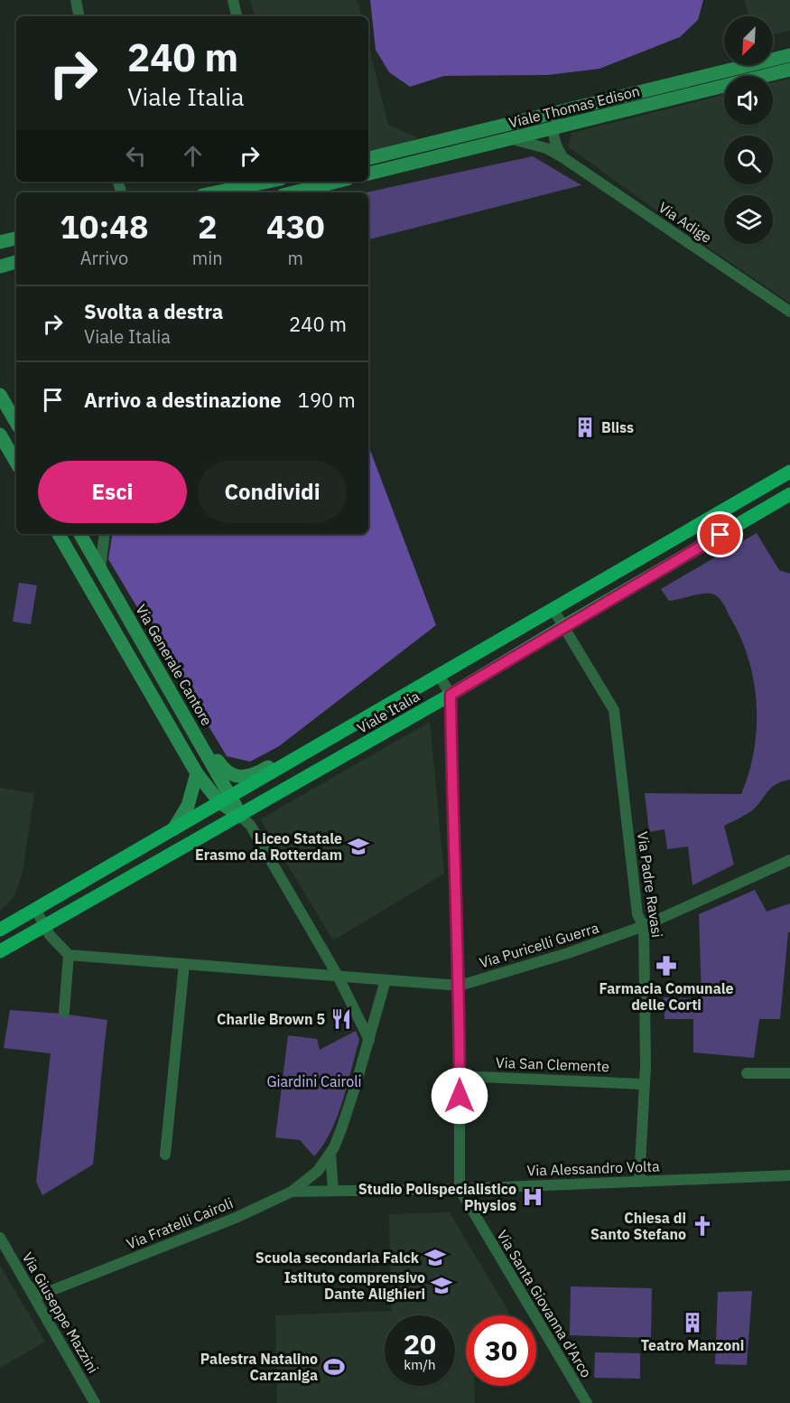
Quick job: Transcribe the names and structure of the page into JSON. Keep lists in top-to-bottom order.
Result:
{
  "streets": {
    "main road": ["Viale Italia"],
    "street": [
      "Viale Thomas Edison",
      "Via Adige",
      "Via Generale Cantore",
      "Via Padre Ravasi",
      "Via Puricelli Guerra",
      "Via San Clemente",
      "Via Alessandro Volta",
      "Via Fratelli Cairoli",
      "Via Santa Giovanna d'Arco",
      "Via Giuseppe Mazzini"
    ]
  },
  "crossings": [
    ["Viale Thomas Edison", "Via Adige"],
    ["Via Generale Cantore", "Viale Italia"],
    ["Via Generale Cantore", "Via Puricelli Guerra"],
    ["Via Generale Cantore", "Via Fratelli Cairoli"],
    ["Viale Italia", "Via Padre Ravasi"],
    ["Via Padre Ravasi", "Via Puricelli Guerra"],
    ["Via Padre Ravasi", "Via San Clemente"],
    ["Via Padre Ravasi", "Via Alessandro Volta"],
    ["Via Puricelli Guerra", "Via Fratelli Cairoli"],
    ["Via Alessandro Volta", "Via Fratelli Cairoli"],
    ["Via Alessandro Volta", "Via Santa Giovanna d'Arco"],
    ["Via Fratelli Cairoli", "Via Giuseppe Mazzini"]
  ],
  "parks": ["Giardini Cairoli"],
  "places": {
    "building": ["Bliss", "Teatro Manzoni"],
    "school or university": ["Liceo Statale Erasmo da Rotterdam", "Scuola secondaria Falck", "Istituto comprensivo Dante Alighieri"],
    "pharmacy": ["Farmacia Comunale delle Corti"],
    "restaurant": ["Charlie Brown 5"],
    "hospital": ["Studio Polispecialistico Physios"],
    "church": ["Chiesa di Santo Stefano"],
    "sports": ["Palestra Natalino Carzaniga"]
  },
  "north": "bottom left",
  "page": {
    "turn": ["240 m", "Viale Italia"],
    "eta": [
      "10:48",
      "Arrivo",
      "2",
      "min",
      "430",
      "m"
    ],
    "list": [
      {
        "name": "Svolta a destra",
        "note": "Viale Italia",
        "value": "240 m"
      },
      {
        "name": "Arrivo a destinazione",
        "value": "190 m"
      }
    ],
    "buttons": ["Esci", "Condividi"],
    "speed": "20 km/h",
    "limit": "30"
  }
}
